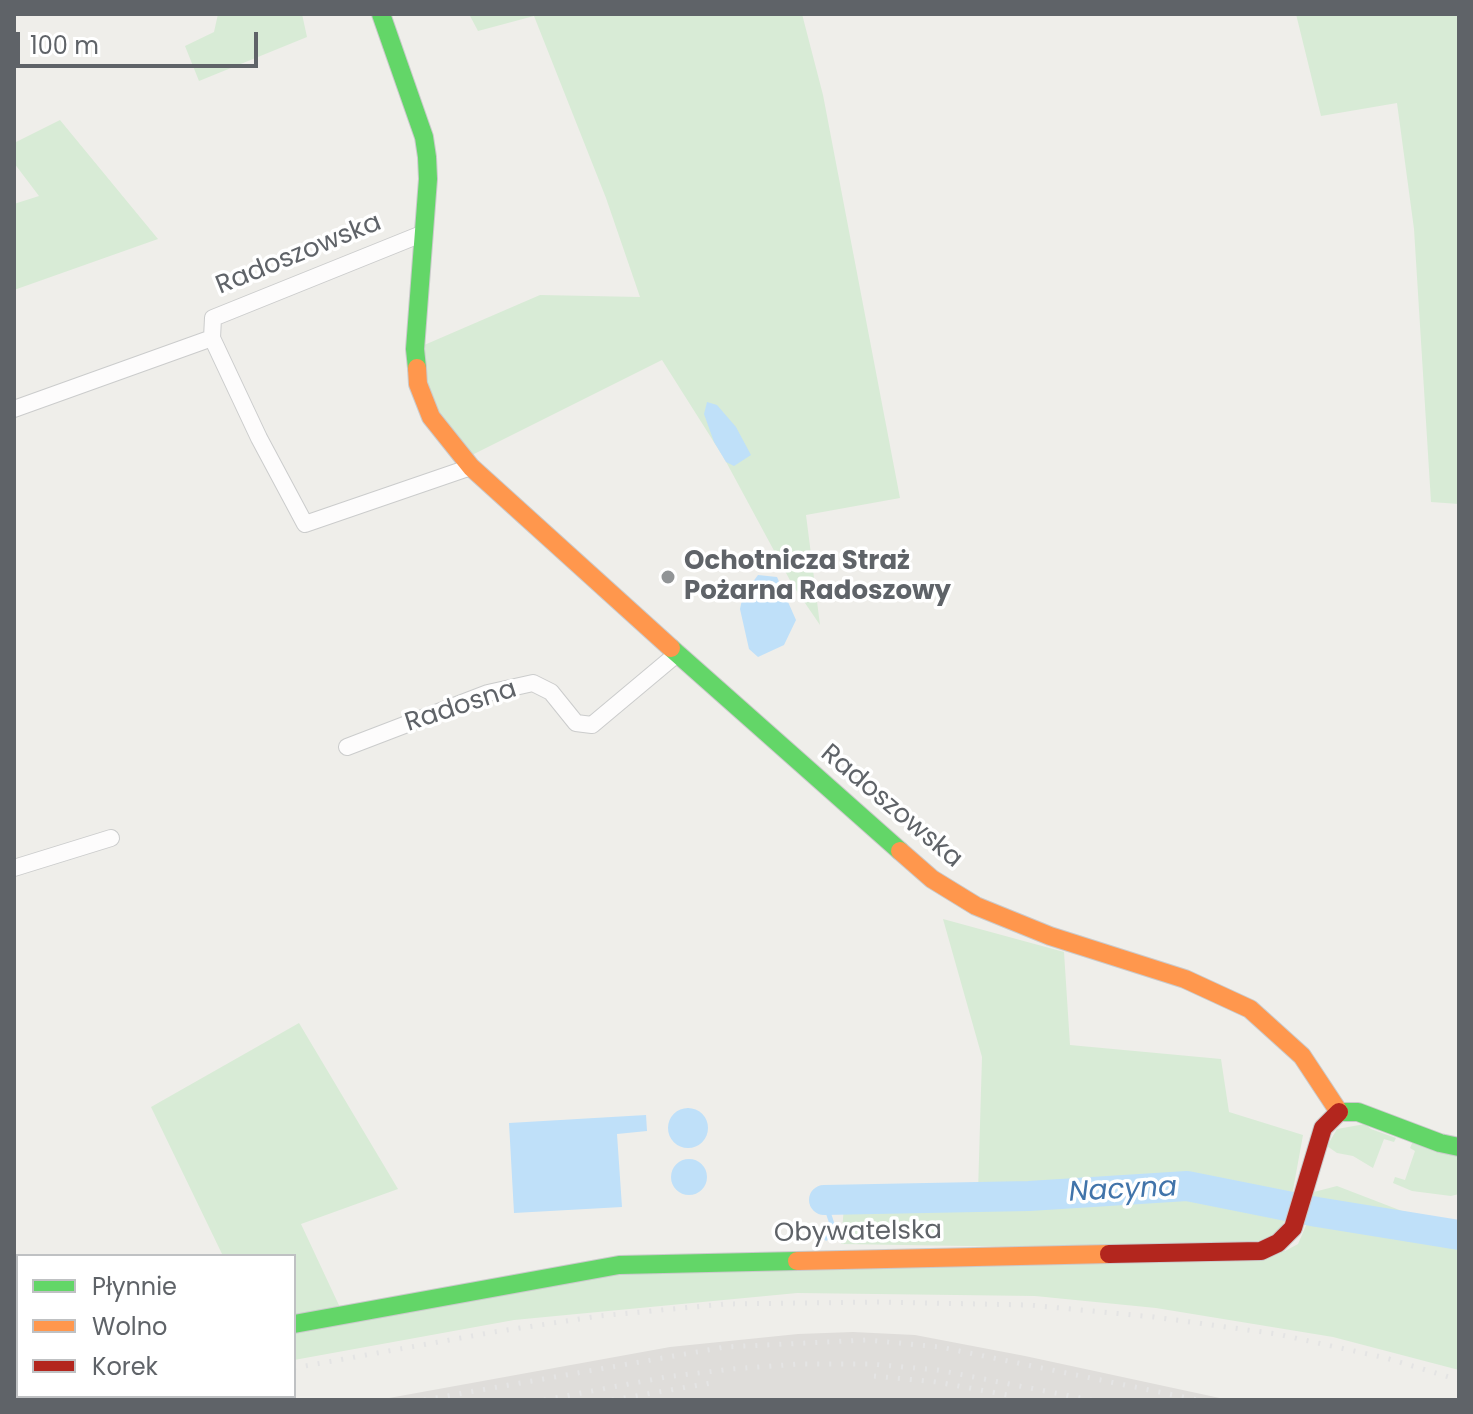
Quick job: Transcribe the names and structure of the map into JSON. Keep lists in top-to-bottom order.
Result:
{
  "streets": {
    "street": ["Radoszowska", "Radosna", "Obywatelska"]
  },
  "crossings": [
    ["Radoszowska", "Radosna"],
    ["Radoszowska", "Obywatelska"]
  ],
  "water": ["Nacyna"],
  "places": ["Ochotnicza Straż Pożarna Radoszowy"],
  "legend": ["Płynnie", "Wolno", "Korek"],
  "scale_bar": "100 m"
}
